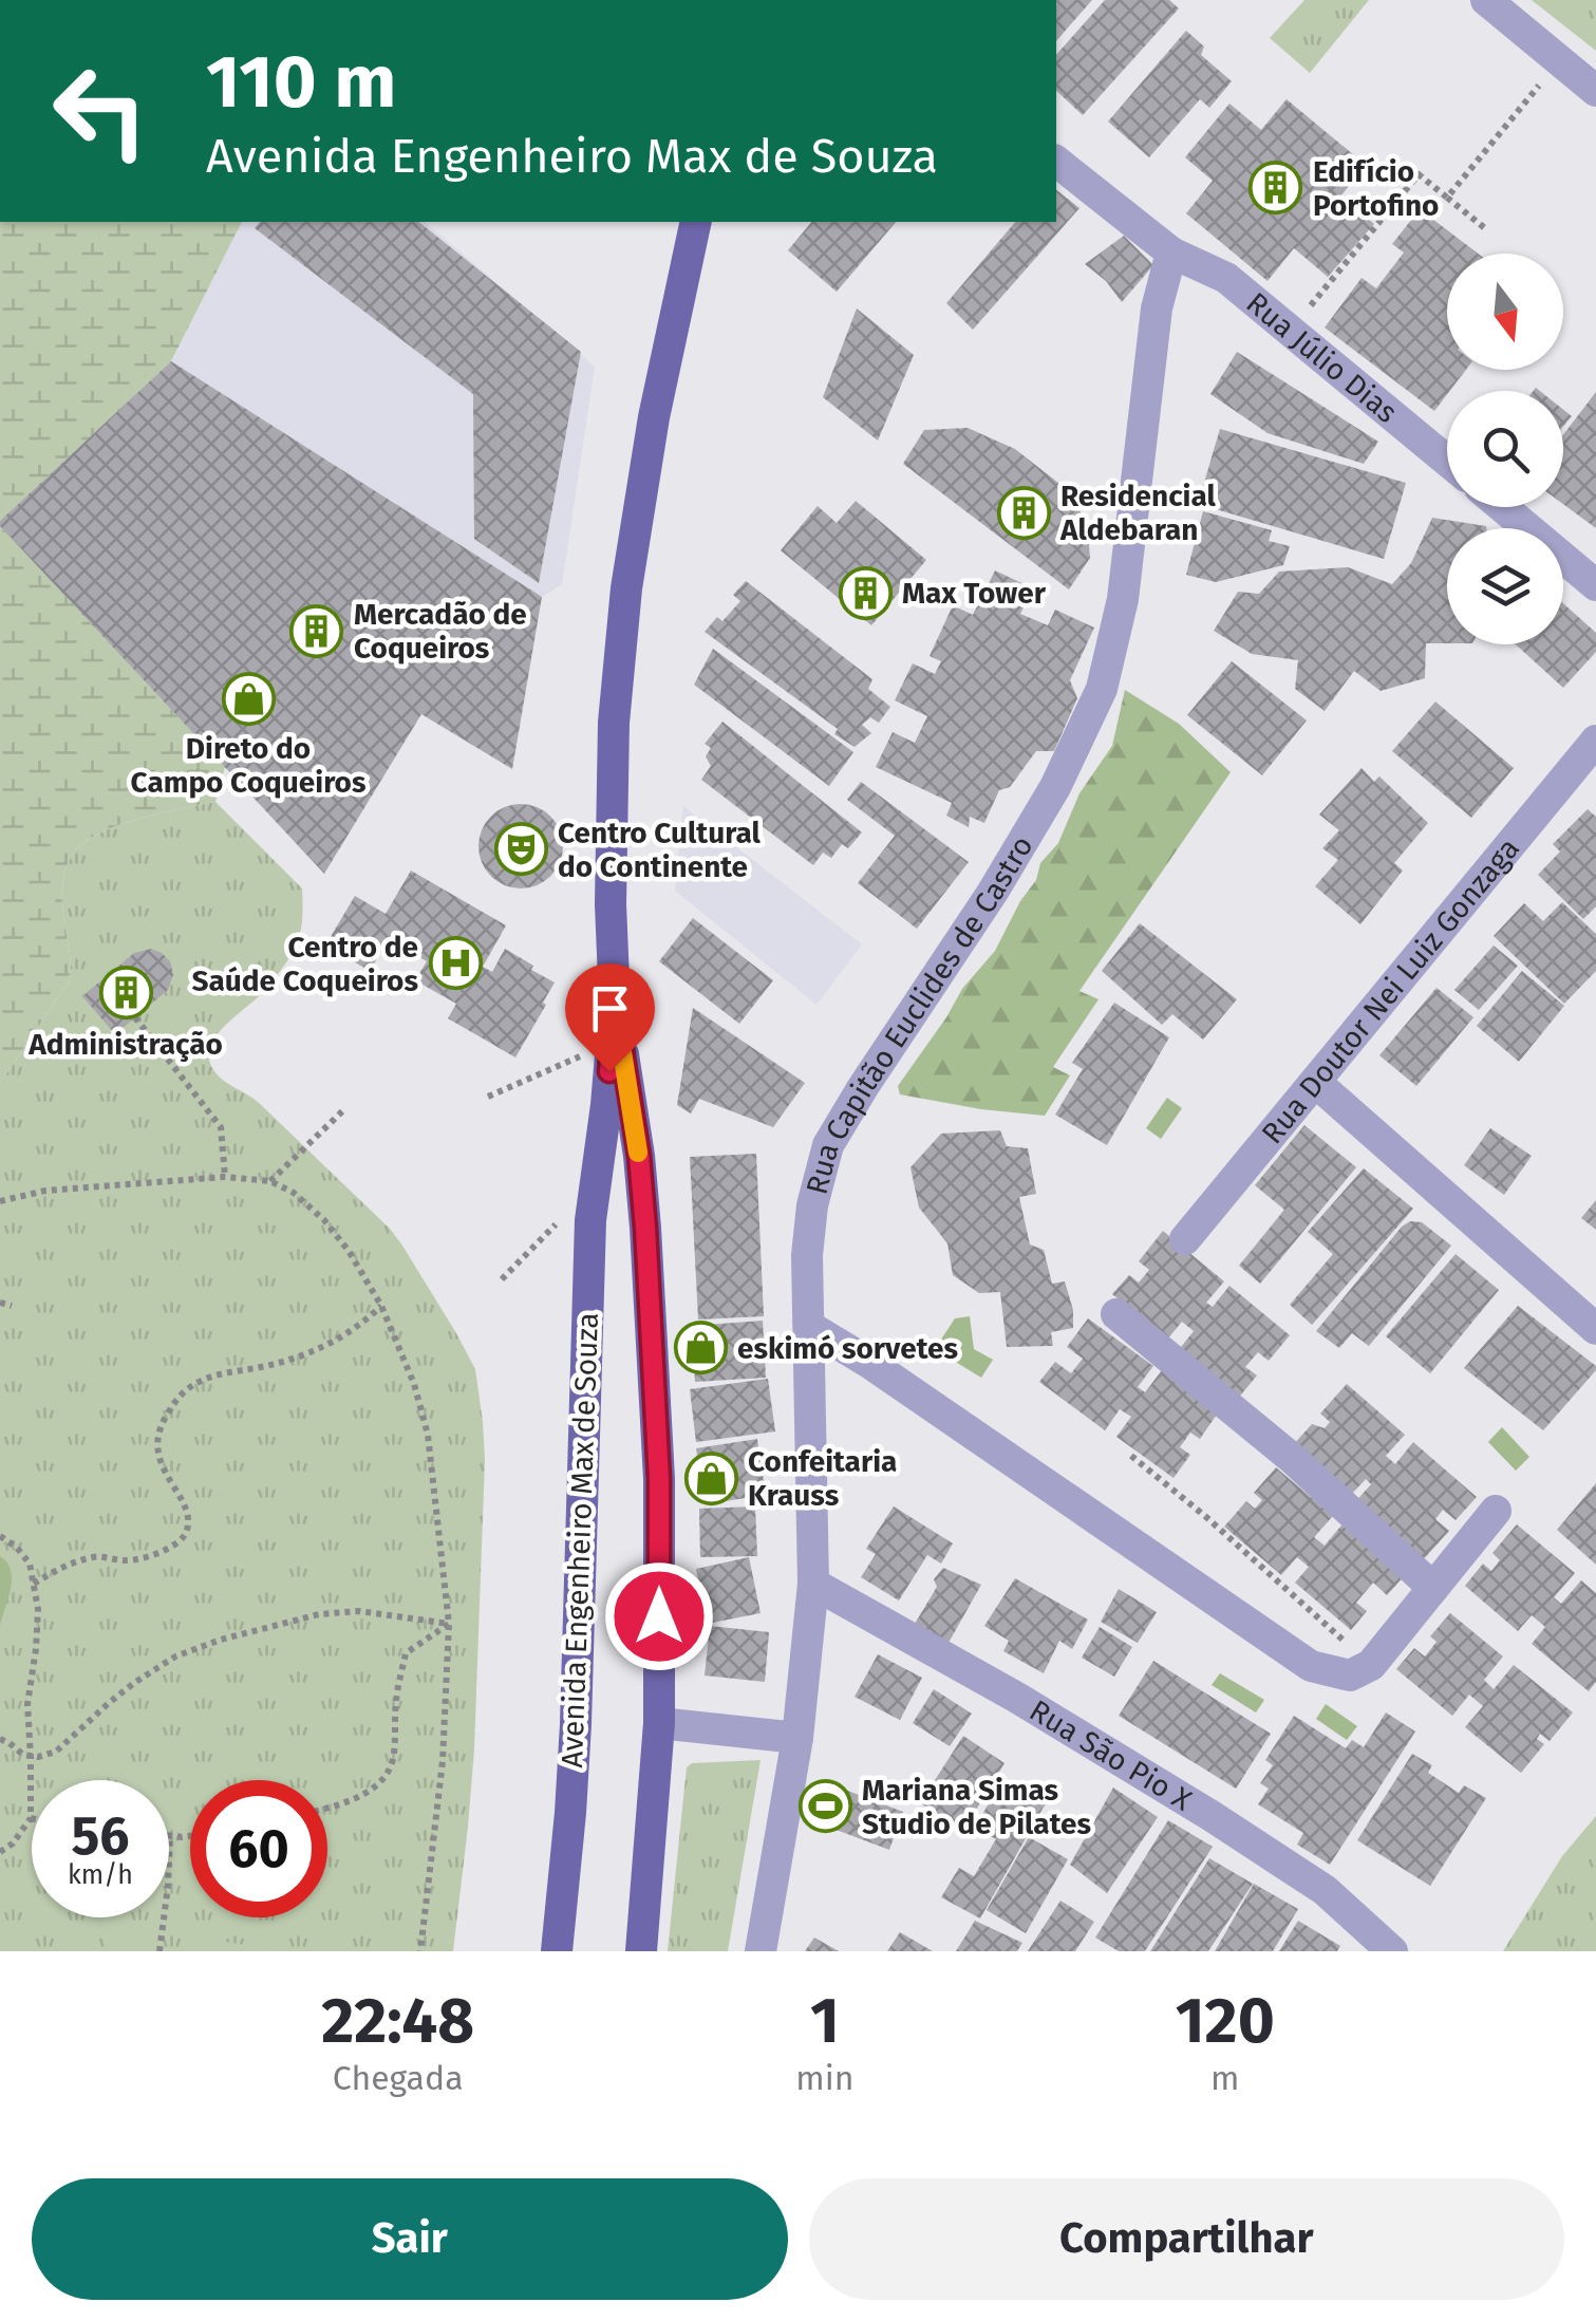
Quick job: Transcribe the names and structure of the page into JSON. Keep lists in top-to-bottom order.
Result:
{
  "streets": {
    "main road": ["Avenida Engenheiro Max de Souza"],
    "street": [
      "Rua Júlio Dias",
      "Rua Doutor Nei Luiz Gonzaga",
      "Rua Capitão Euclides de Castro",
      "Rua São Pio X"
    ]
  },
  "crossings": [
    ["Rua Júlio Dias", "Rua Capitão Euclides de Castro"],
    ["Rua Capitão Euclides de Castro", "Rua São Pio X"]
  ],
  "places": {
    "building": [
      "Edifício Portofino",
      "Residencial Aldebaran",
      "Max Tower",
      "Mercadão de Coqueiros",
      "Administração"
    ],
    "shop": ["Direto do Campo Coqueiros", "eskimó sorvetes", "Confeitaria Krauss"],
    "theatre": ["Centro Cultural do Continente"],
    "hospital": ["Centro de Saúde Coqueiros"],
    "sports": ["Mariana Simas Studio de Pilates"]
  },
  "north": "bottom",
  "page": {
    "turn": ["110 m", "Avenida Engenheiro Max de Souza"],
    "speed": "56 km/h",
    "limit": "60",
    "eta": [
      "22:48",
      "Chegada",
      "1",
      "min",
      "120",
      "m"
    ],
    "buttons": ["Sair", "Compartilhar"]
  }
}
